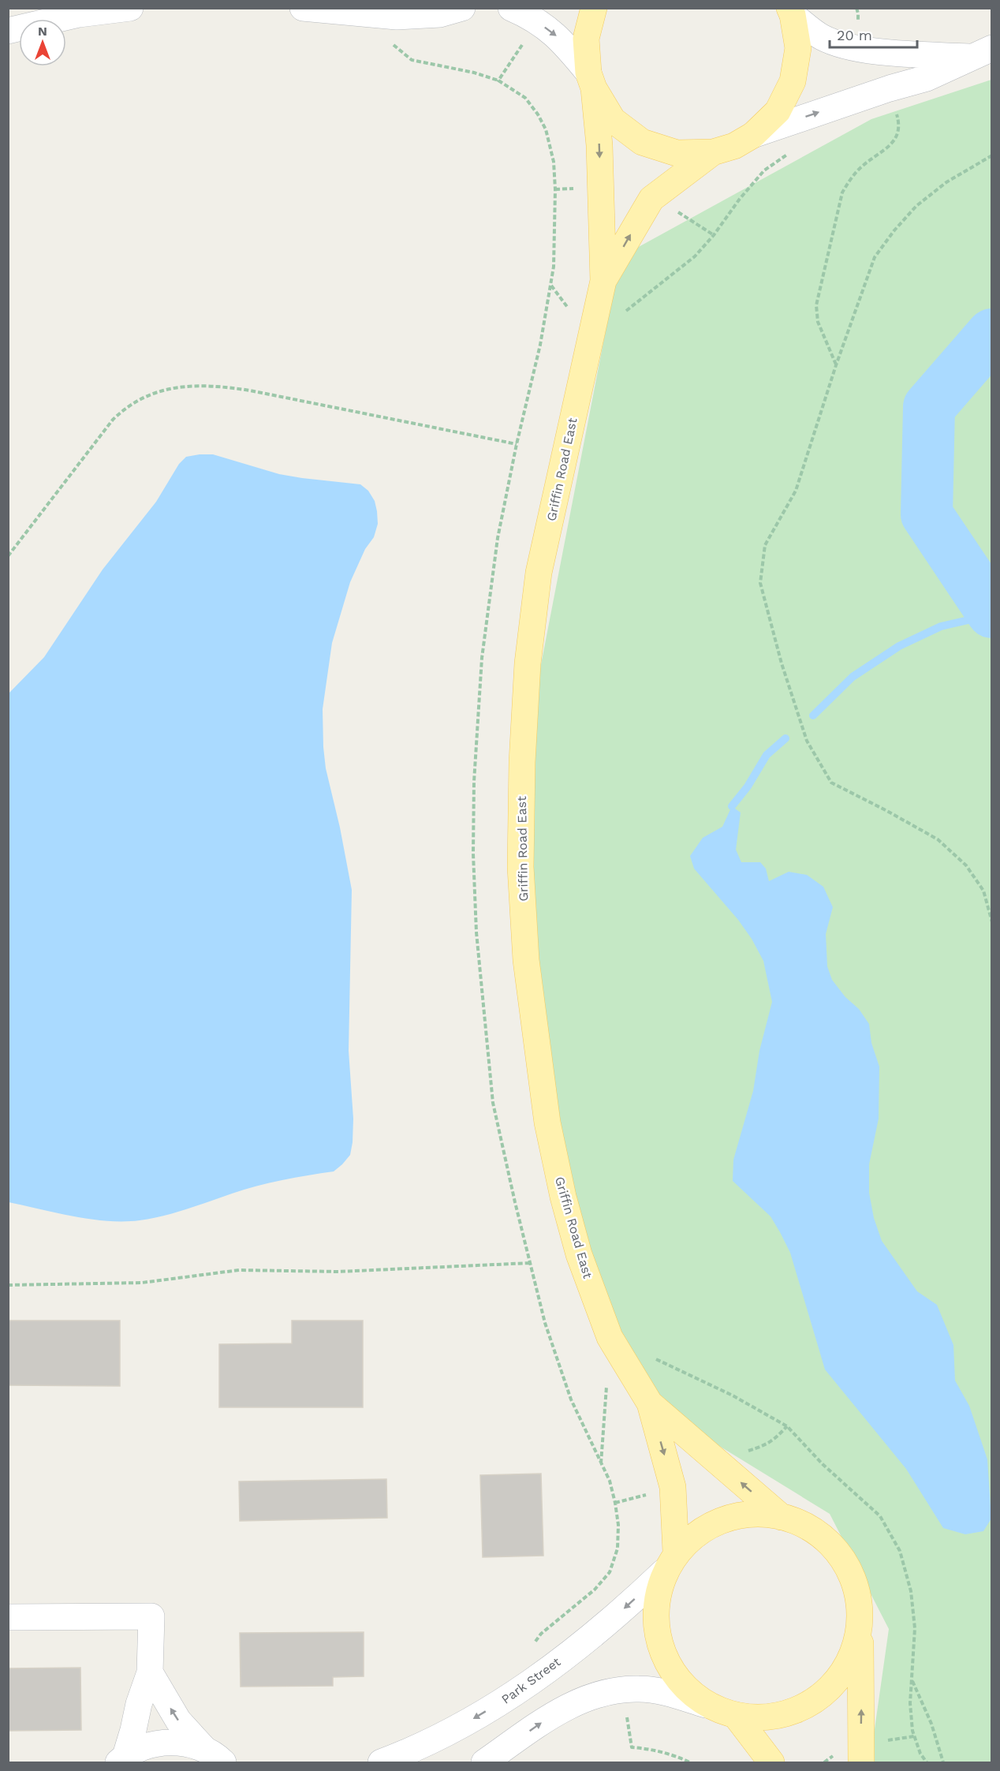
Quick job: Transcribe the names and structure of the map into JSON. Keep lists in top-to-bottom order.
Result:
{
  "streets": {
    "main road": ["Griffin Road East"],
    "street": ["Park Street"]
  },
  "crossings": [
    ["Griffin Road East", "Park Street"]
  ],
  "one_way": ["Park Street"],
  "scale_bar": "20 m",
  "north": "top"
}
